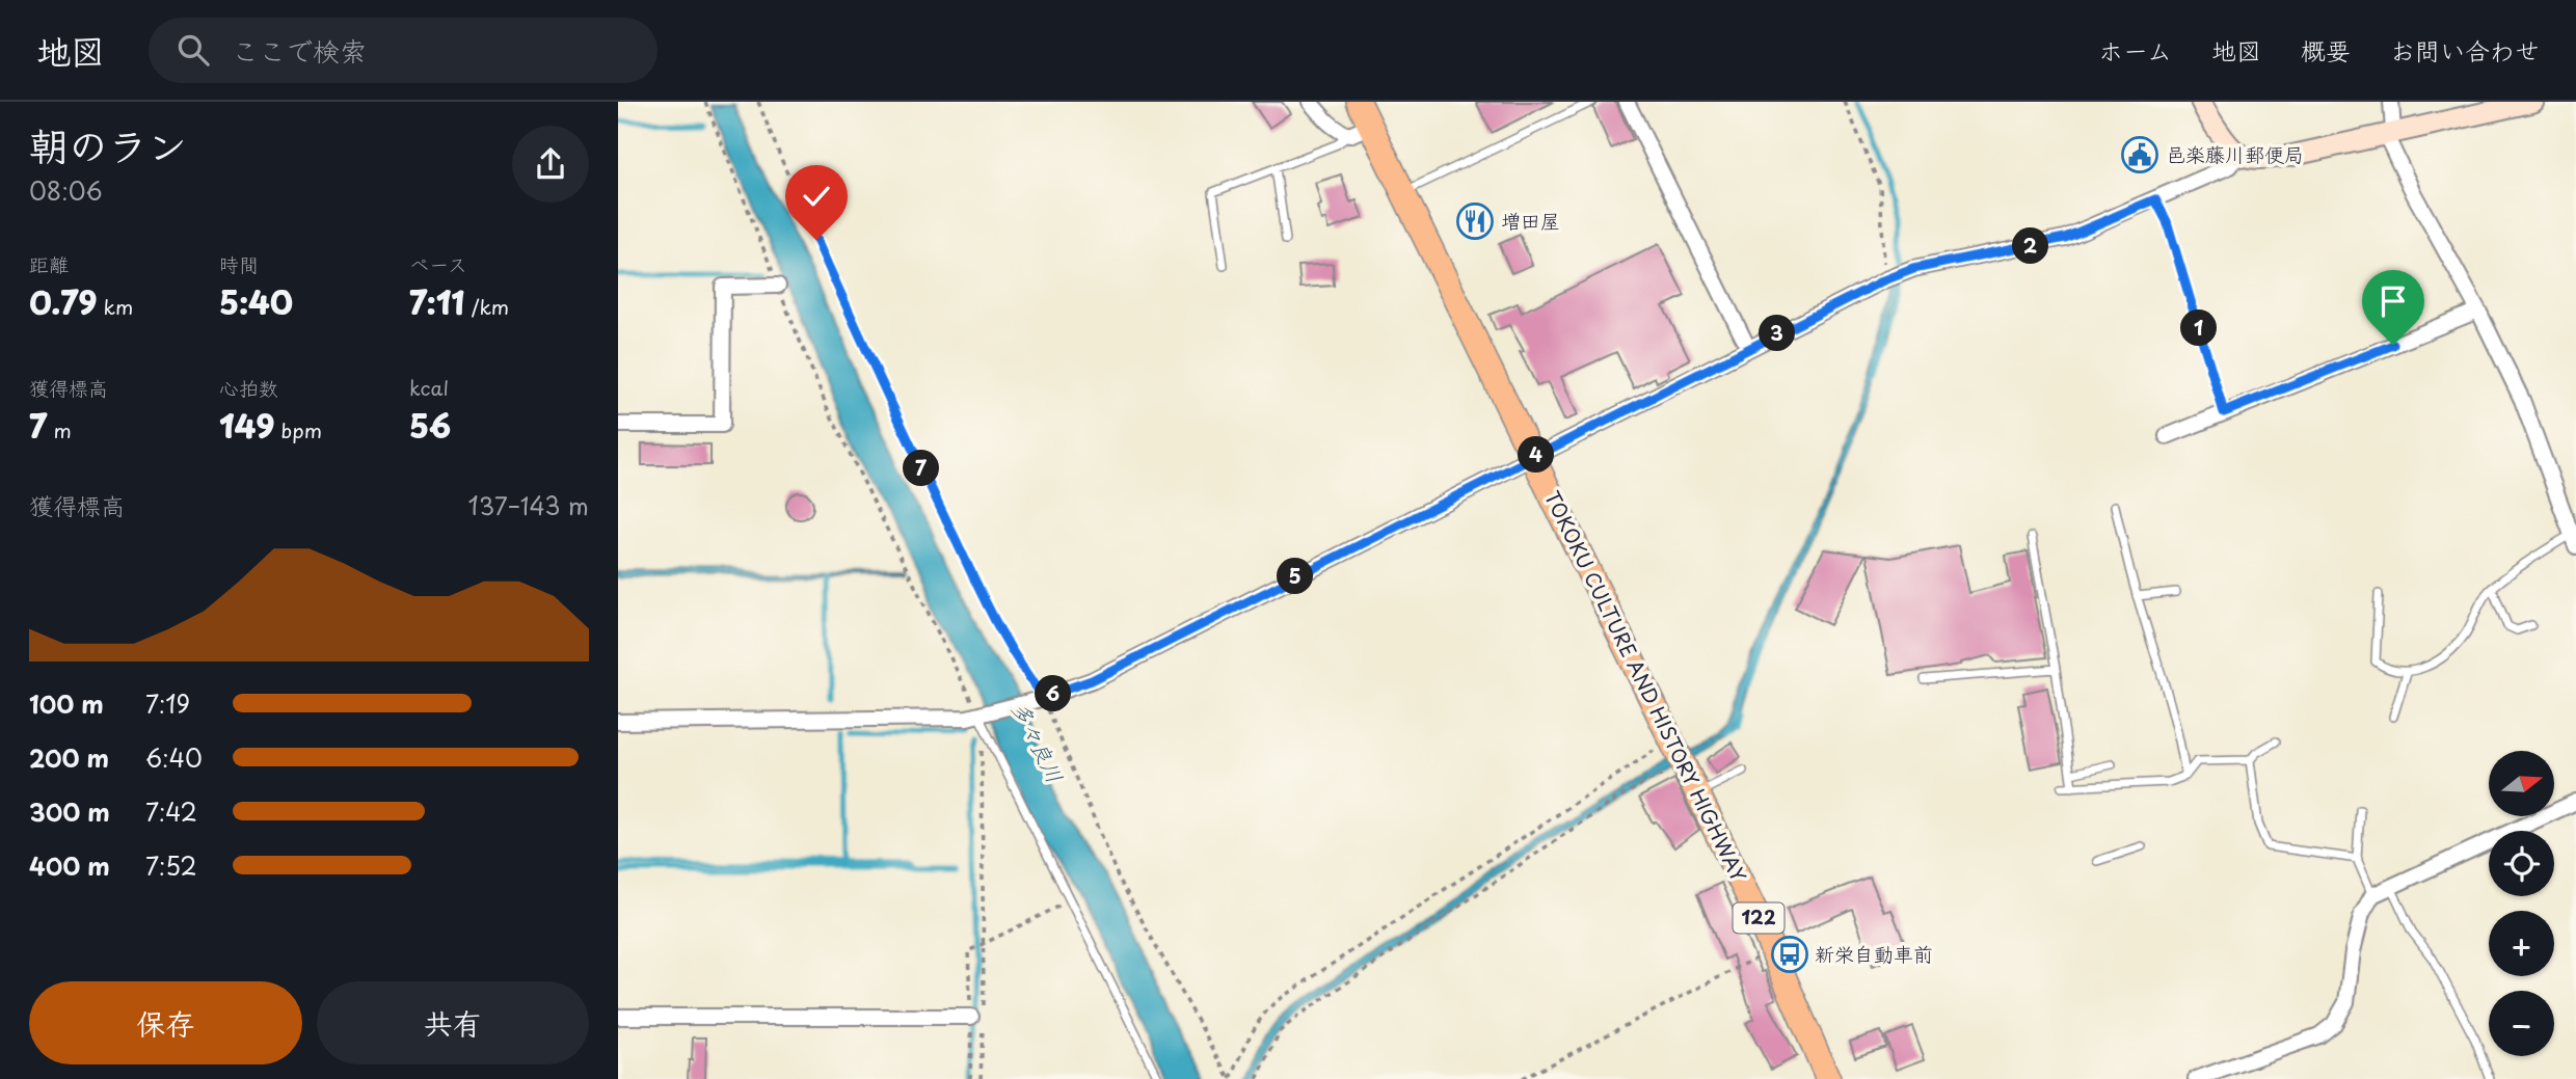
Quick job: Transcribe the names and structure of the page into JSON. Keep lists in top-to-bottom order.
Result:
{
  "streets": {
    "highway": ["TOKOKU CULTURE AND HISTORY HIGHWAY", "122"]
  },
  "water": ["多々良川"],
  "places": {
    "public building": ["邑楽藤川郵便局"],
    "restaurant": ["増田屋"],
    "bus stop": ["新栄自動車前"]
  },
  "north": "right",
  "page": {
    "header": "地図",
    "search": "ここで検索",
    "nav": [
      "ホーム",
      "地図",
      "概要",
      "お問い合わせ"
    ],
    "heading": ["朝のラン", "08:06"],
    "stats": [
      ["距離", "0.79 km"],
      ["時間", "5:40"],
      ["ペース", "7:11 /km"],
      ["獲得標高", "7 m"],
      ["心拍数", "149 bpm"],
      ["kcal", "56"]
    ],
    "pins": [
      "2",
      "1",
      "3",
      "4",
      "7",
      "5",
      "6"
    ],
    "chart": ["獲得標高", "137–143 m"],
    "list": [
      {
        "name": "100 m",
        "note": "7:19"
      },
      {
        "name": "200 m",
        "note": "6:40"
      },
      {
        "name": "300 m",
        "note": "7:42"
      },
      {
        "name": "400 m",
        "note": "7:52"
      }
    ],
    "map_buttons": ["+", "−"],
    "buttons": ["保存", "共有"]
  }
}
